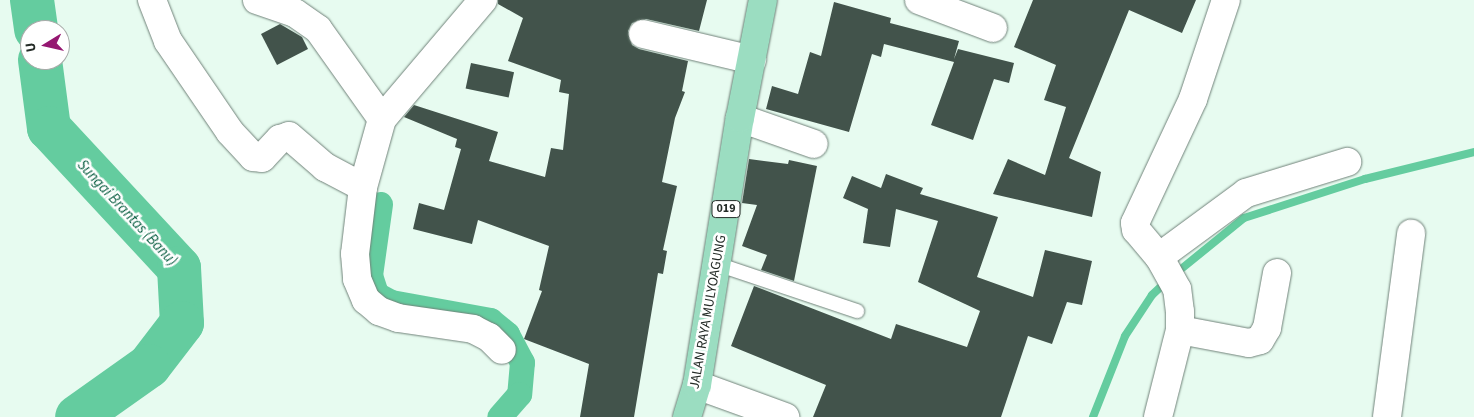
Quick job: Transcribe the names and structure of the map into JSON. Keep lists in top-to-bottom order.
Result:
{
  "streets": {
    "main road": ["019", "JALAN RAYA MULYOAGUNG"]
  },
  "water": ["Sungai Brantas (Banu)"],
  "north": "left"
}
